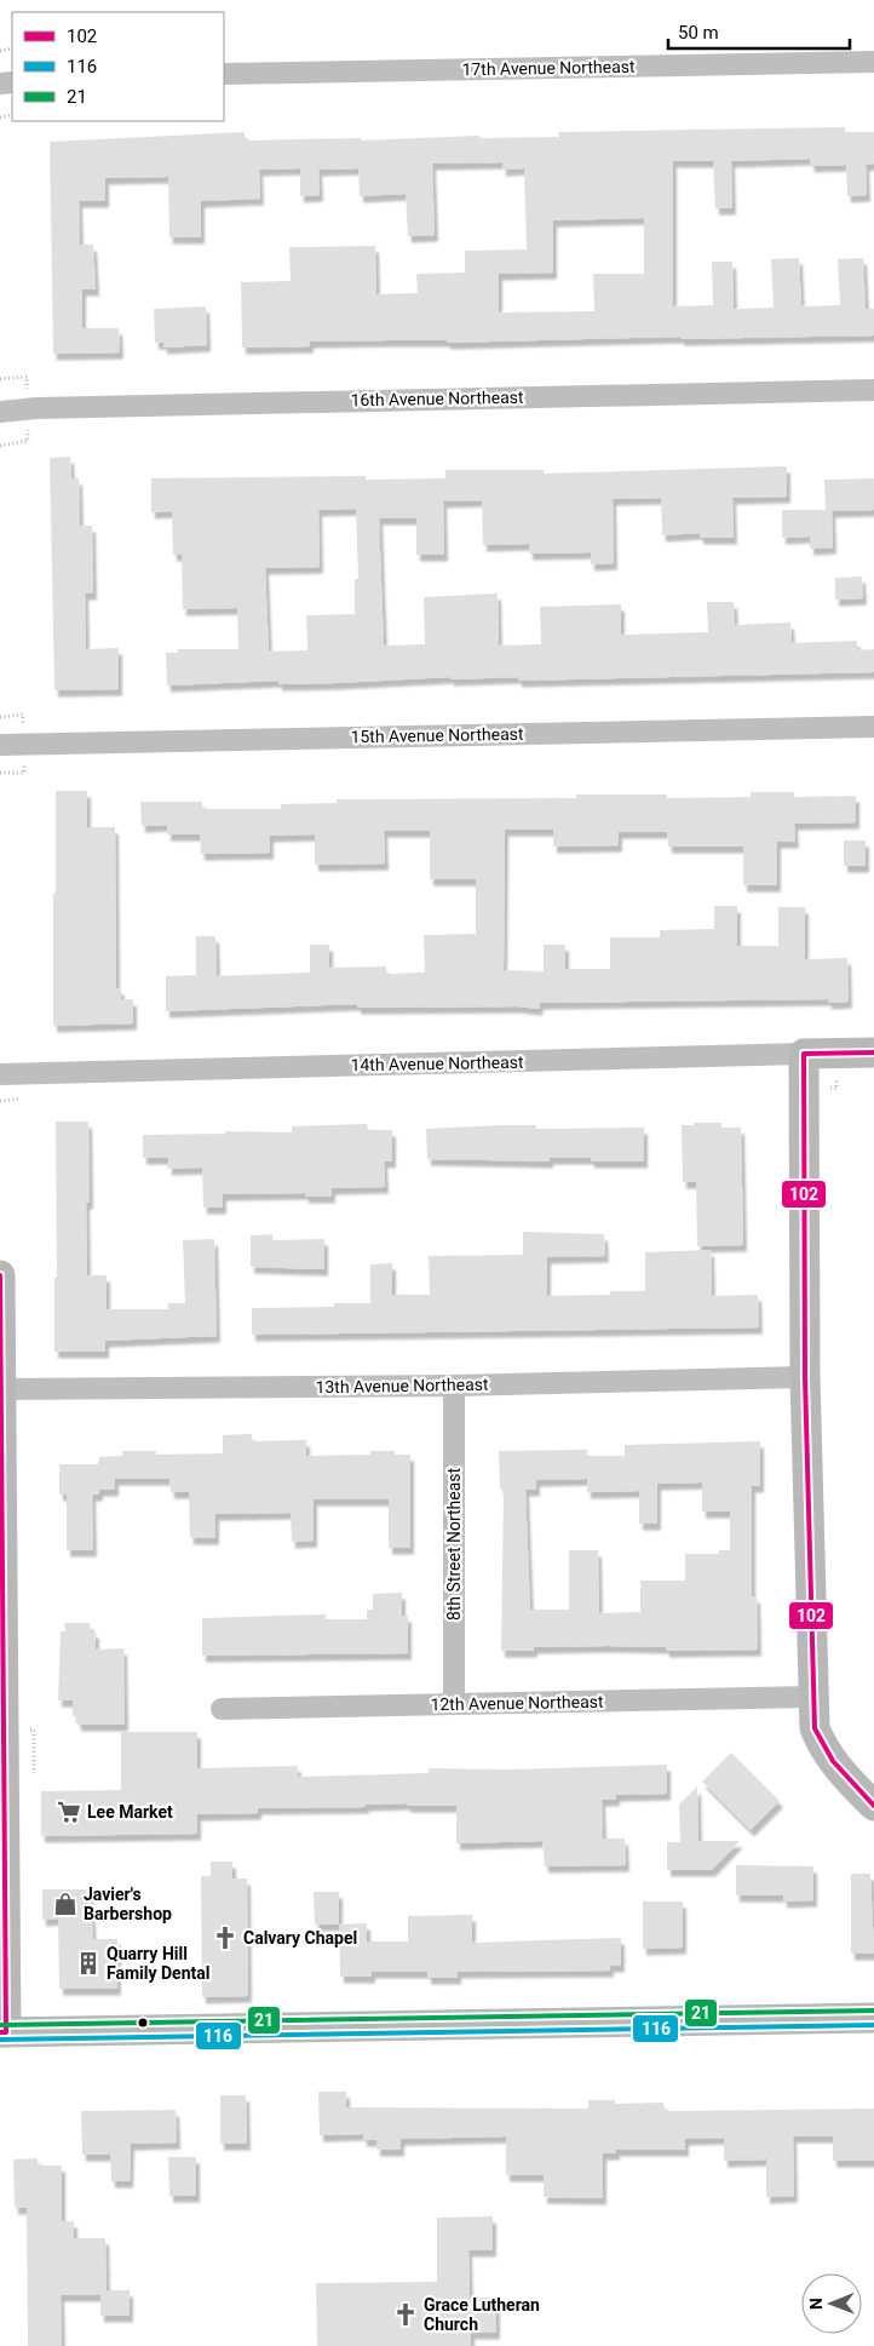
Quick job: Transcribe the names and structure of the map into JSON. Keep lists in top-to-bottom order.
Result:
{
  "streets": {
    "street": [
      "17th Avenue Northeast",
      "16th Avenue Northeast",
      "15th Avenue Northeast",
      "14th Avenue Northeast",
      "13th Avenue Northeast",
      "8th Street Northeast",
      "12th Avenue Northeast"
    ]
  },
  "crossings": [
    ["13th Avenue Northeast", "8th Street Northeast"],
    ["8th Street Northeast", "12th Avenue Northeast"]
  ],
  "places": {
    "supermarket": ["Lee Market"],
    "shop": ["Javier's Barbershop"],
    "church": ["Calvary Chapel", "Grace Lutheran Church"],
    "building": ["Quarry Hill Family Dental"]
  },
  "lines": ["transit line 102", "transit line 21", "transit line 116"],
  "legend": ["102", "116", "21"],
  "scale_bar": "50 m",
  "north": "left"
}
